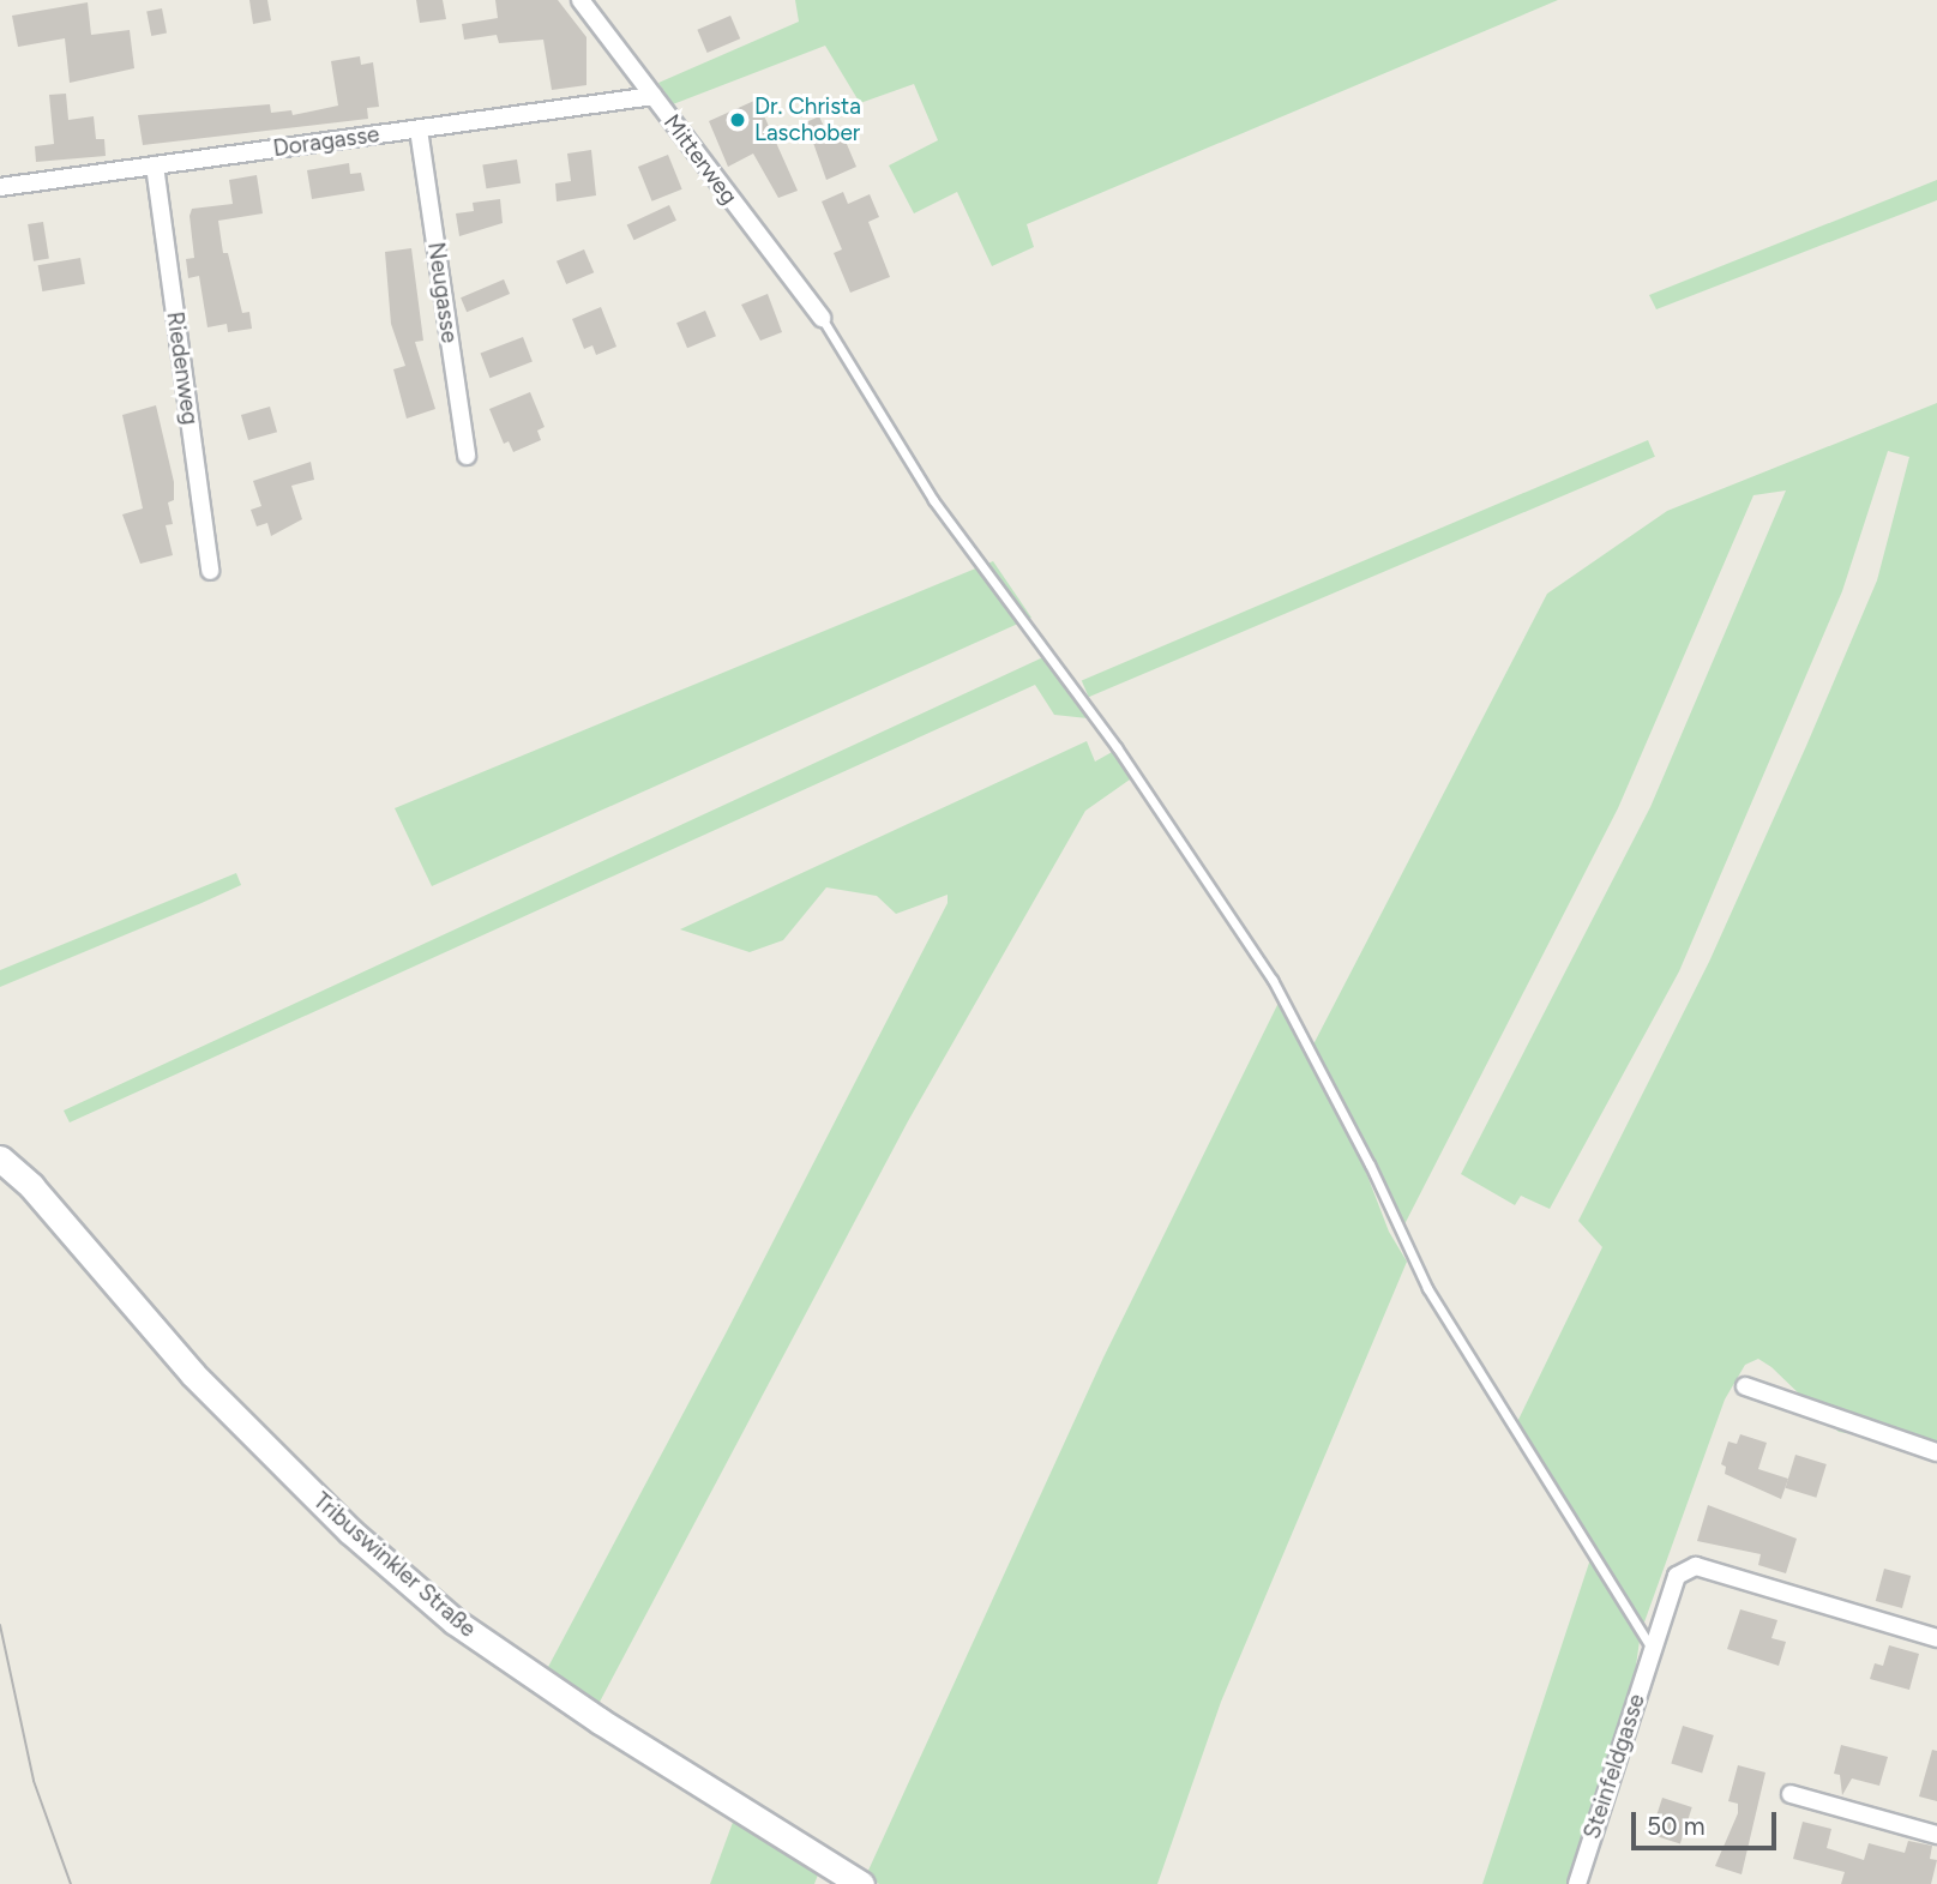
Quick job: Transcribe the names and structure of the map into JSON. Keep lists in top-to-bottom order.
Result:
{
  "streets": {
    "street": [
      "Doragasse",
      "Mitterweg",
      "Neugasse",
      "Riedenweg",
      "Tribuswinkler Straße",
      "Steinfeldgasse"
    ]
  },
  "crossings": [
    ["Doragasse", "Mitterweg"],
    ["Doragasse", "Neugasse"],
    ["Doragasse", "Riedenweg"]
  ],
  "places": ["Dr. Christa Laschober"],
  "scale_bar": "50 m"
}
